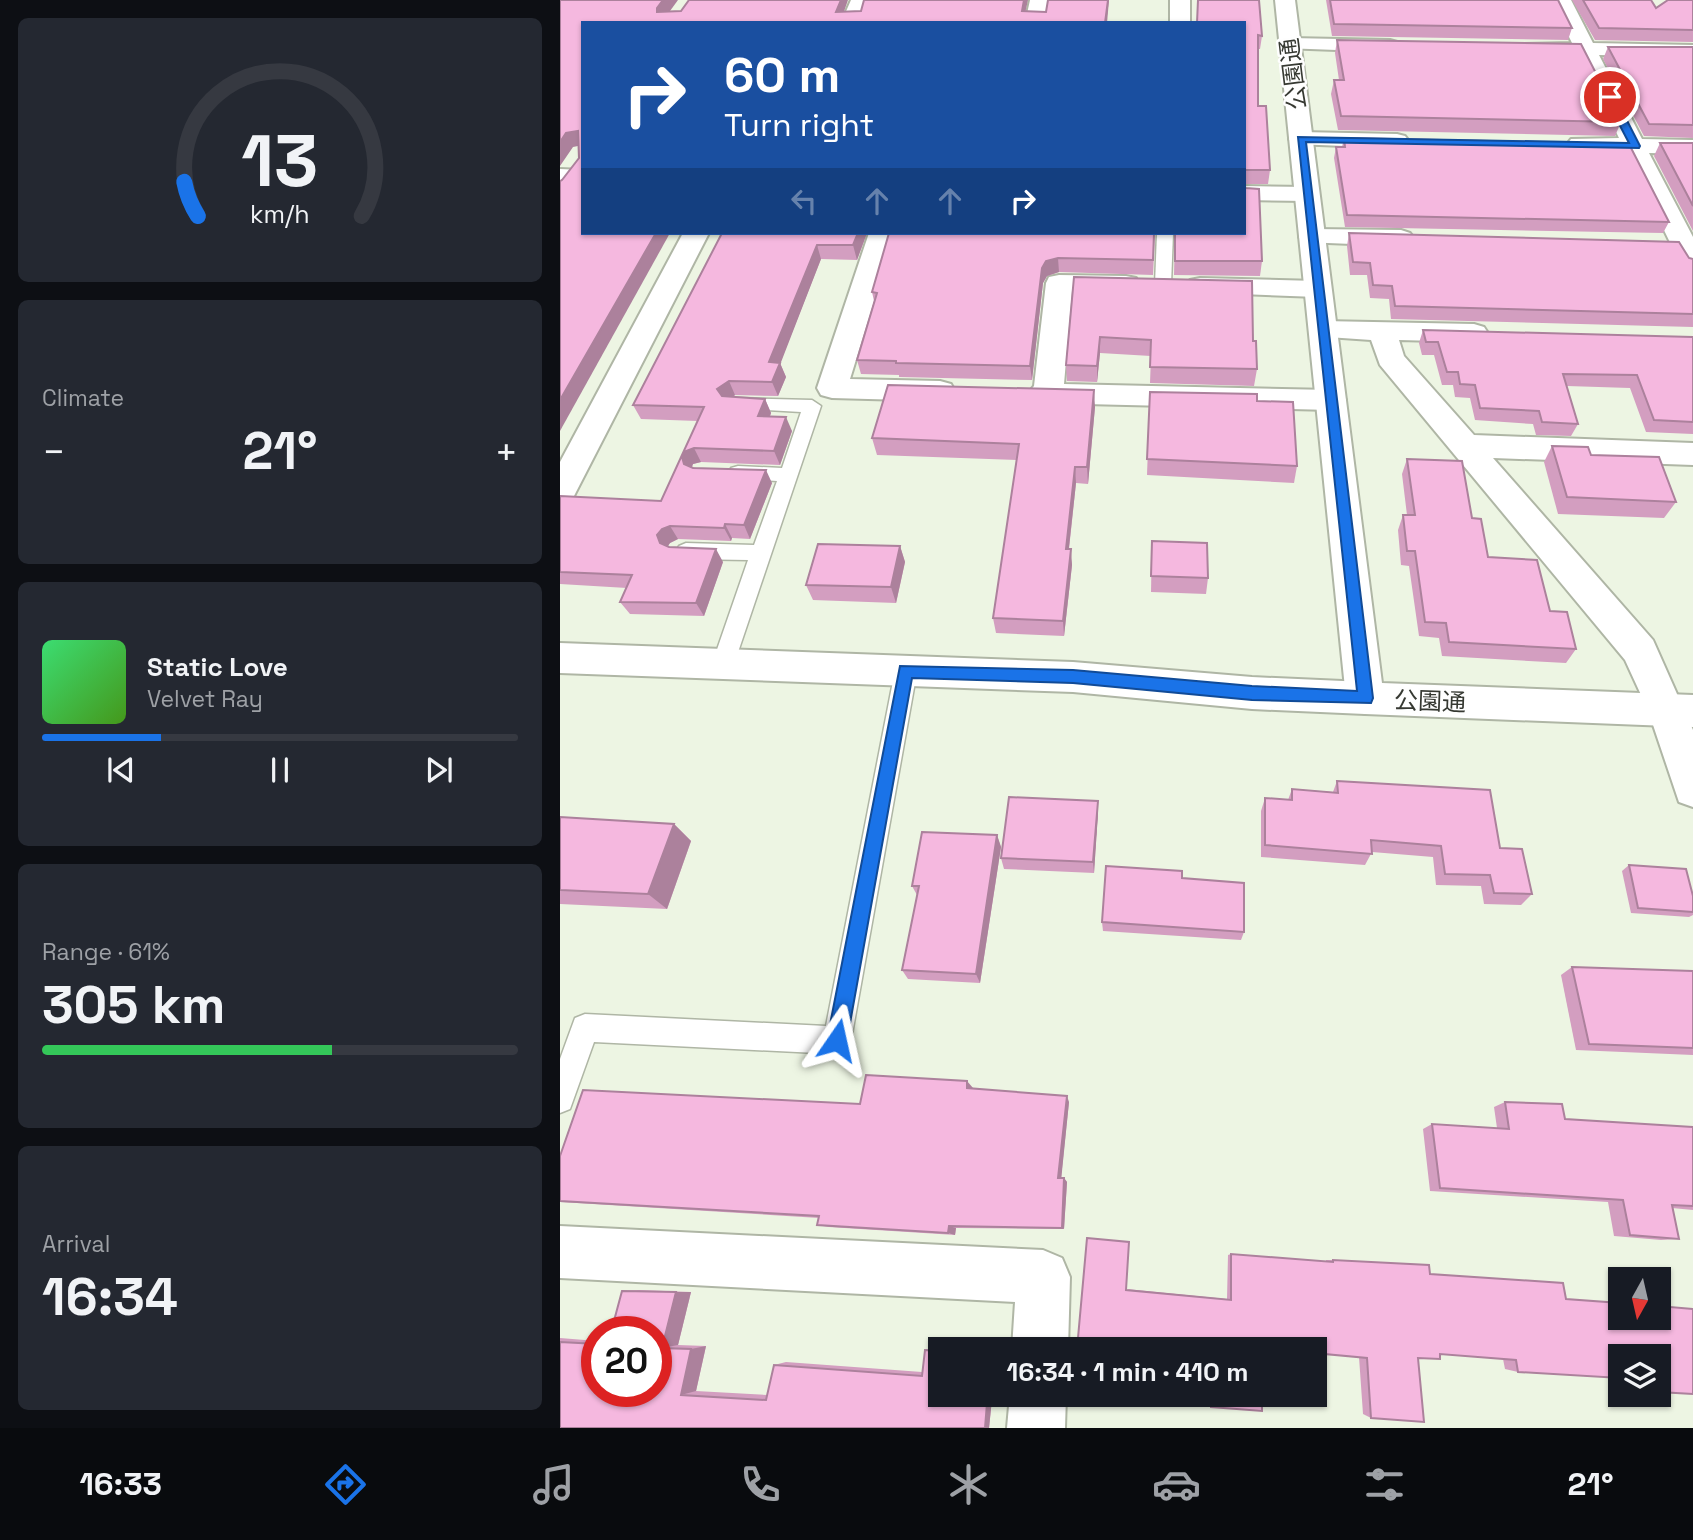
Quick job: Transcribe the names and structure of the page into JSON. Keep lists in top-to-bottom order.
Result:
{
  "streets": {
    "street": ["公園通"]
  },
  "north": "bottom",
  "page": {
    "turn": ["60 m", "Turn right"],
    "tile": [
      "Climate",
      ["Range · 61%", "305 km"],
      ["Arrival", "16:34"]
    ],
    "heat": ["−", "21°", "+"],
    "song": ["Static Love", "Velvet Ray"],
    "limit": "20",
    "trip": "16:34 · 1 min · 410 m",
    "tabs": ["16:33", "21°"],
    "gauge": ["13", "km/h"]
  }
}
